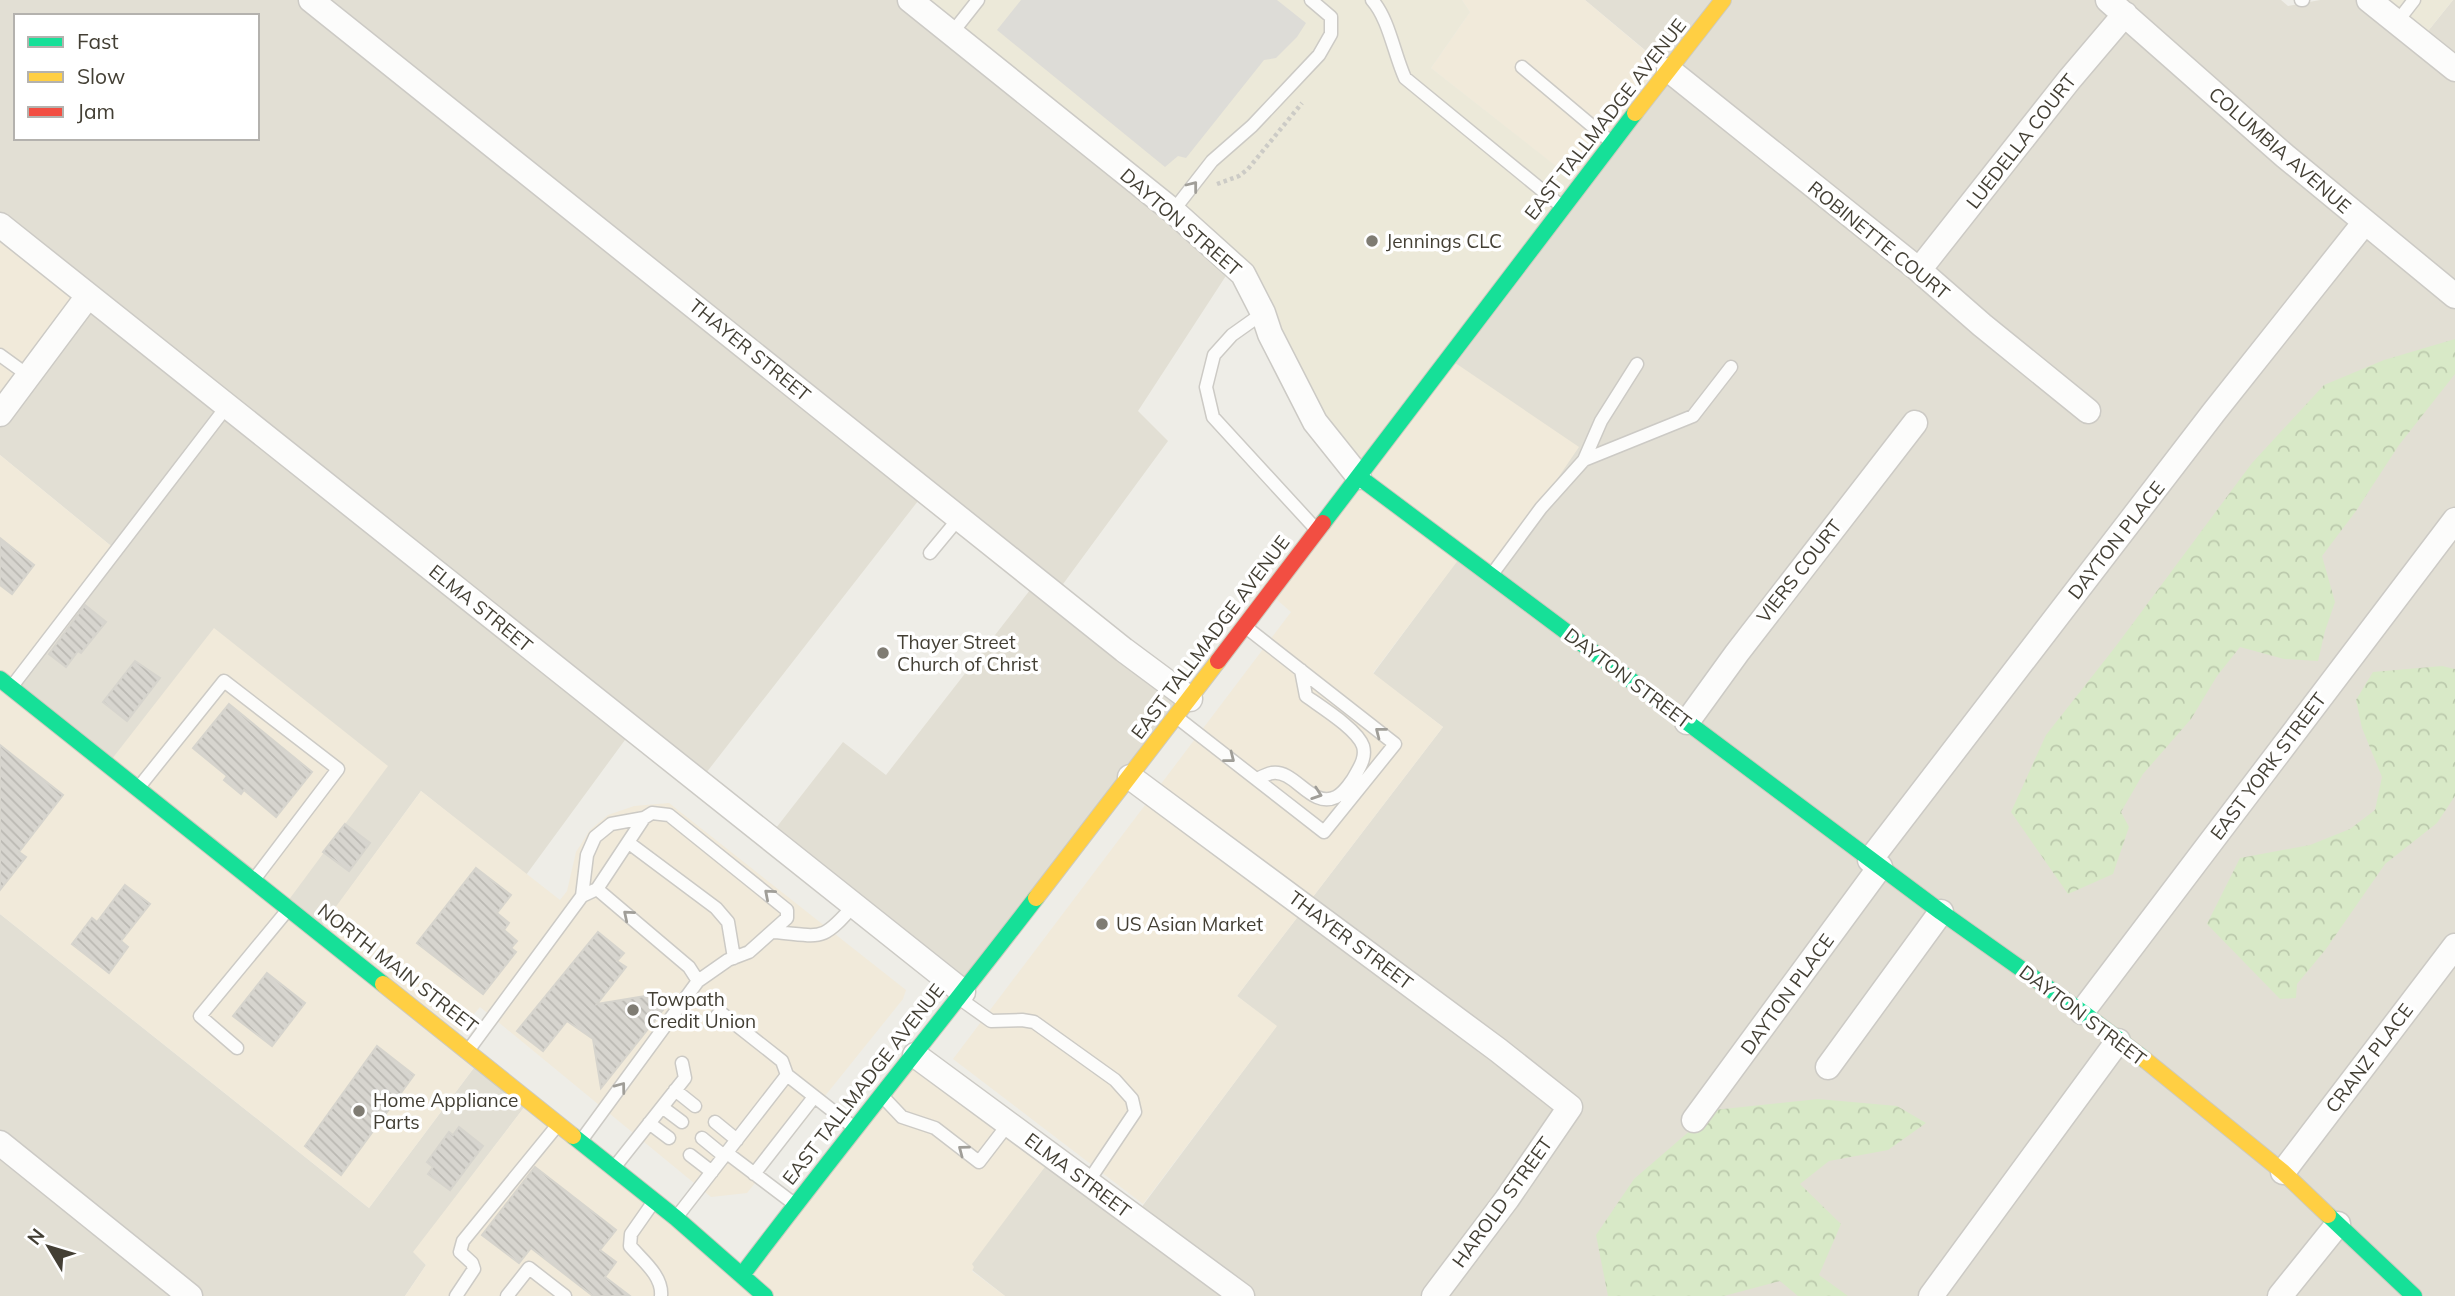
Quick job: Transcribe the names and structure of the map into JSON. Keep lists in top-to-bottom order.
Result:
{
  "streets": {
    "main road": ["EAST TALLMADGE AVENUE", "DAYTON STREET", "NORTH MAIN STREET"],
    "street": [
      "LUEDELLA COURT",
      "COLUMBIA AVENUE",
      "ROBINETTE COURT",
      "THAYER STREET",
      "DAYTON PLACE",
      "VIERS COURT",
      "ELMA STREET",
      "EAST YORK STREET",
      "CRANZ PLACE",
      "HAROLD STREET"
    ]
  },
  "crossings": [
    ["EAST TALLMADGE AVENUE", "DAYTON STREET"],
    ["EAST TALLMADGE AVENUE", "ROBINETTE COURT"],
    ["EAST TALLMADGE AVENUE", "THAYER STREET"],
    ["EAST TALLMADGE AVENUE", "ELMA STREET"],
    ["EAST TALLMADGE AVENUE", "NORTH MAIN STREET"],
    ["LUEDELLA COURT", "COLUMBIA AVENUE"],
    ["LUEDELLA COURT", "ROBINETTE COURT"],
    ["COLUMBIA AVENUE", "DAYTON PLACE"],
    ["DAYTON STREET", "DAYTON PLACE"],
    ["DAYTON STREET", "VIERS COURT"],
    ["DAYTON STREET", "EAST YORK STREET"],
    ["DAYTON STREET", "CRANZ PLACE"],
    ["THAYER STREET", "HAROLD STREET"]
  ],
  "places": [
    "Jennings CLC",
    "Thayer Street Church of Christ",
    "US Asian Market",
    "Towpath Credit Union",
    "Home Appliance Parts"
  ],
  "legend": ["Fast", "Slow", "Jam"],
  "north": "top left"
}
